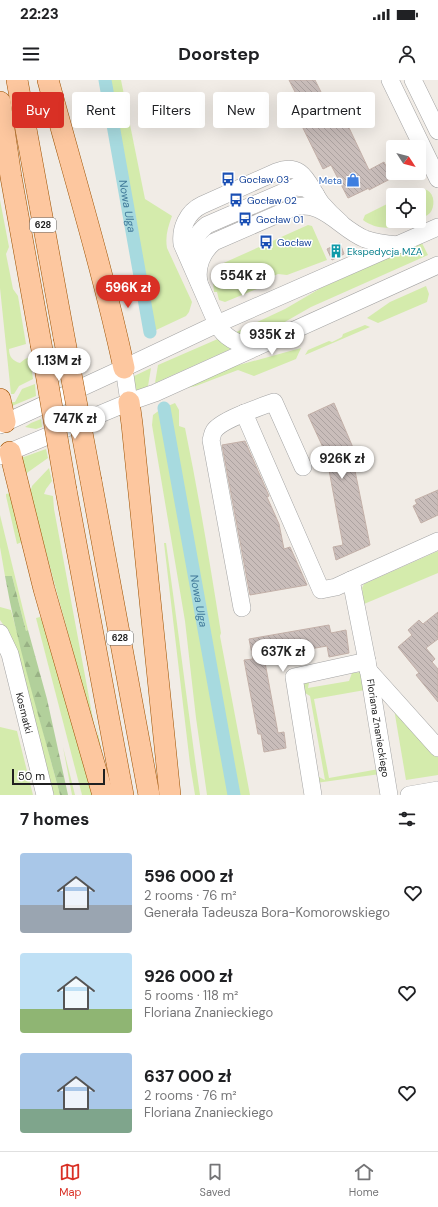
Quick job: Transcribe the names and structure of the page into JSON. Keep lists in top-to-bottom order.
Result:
{
  "streets": {
    "main road": ["628"],
    "street": ["Kosmatki", "Floriana Znanieckiego"]
  },
  "water": ["Nowa Ulga"],
  "places": {
    "bus stop": [
      "Gocław 03",
      "Gocław 02",
      "Gocław 01",
      "Gocław"
    ],
    "shop": ["Meta"],
    "building": ["Ekspedycja MZA"]
  },
  "scale_bar": "50 m",
  "north": "bottom right",
  "page": {
    "status": "22:23",
    "header": "Doorstep",
    "chip": [
      "Buy",
      "Rent",
      "Filters",
      "New",
      "Apartment"
    ],
    "price": [
      "554K zł",
      "596K zł",
      "935K zł",
      "1.13M zł",
      "747K zł",
      "926K zł",
      "637K zł"
    ],
    "scale": "50 m",
    "heading": "7 homes",
    "list": [
      {
        "name": "596 000 zł",
        "note": "2 rooms · 76 m² · Generała Tadeusza Bora-Komorowskiego"
      },
      {
        "name": "926 000 zł",
        "note": "5 rooms · 118 m² · Floriana Znanieckiego"
      },
      {
        "name": "637 000 zł",
        "note": "2 rooms · 76 m² · Floriana Znanieckiego"
      }
    ],
    "tabs": ["Map", "Saved", "Home"]
  }
}
